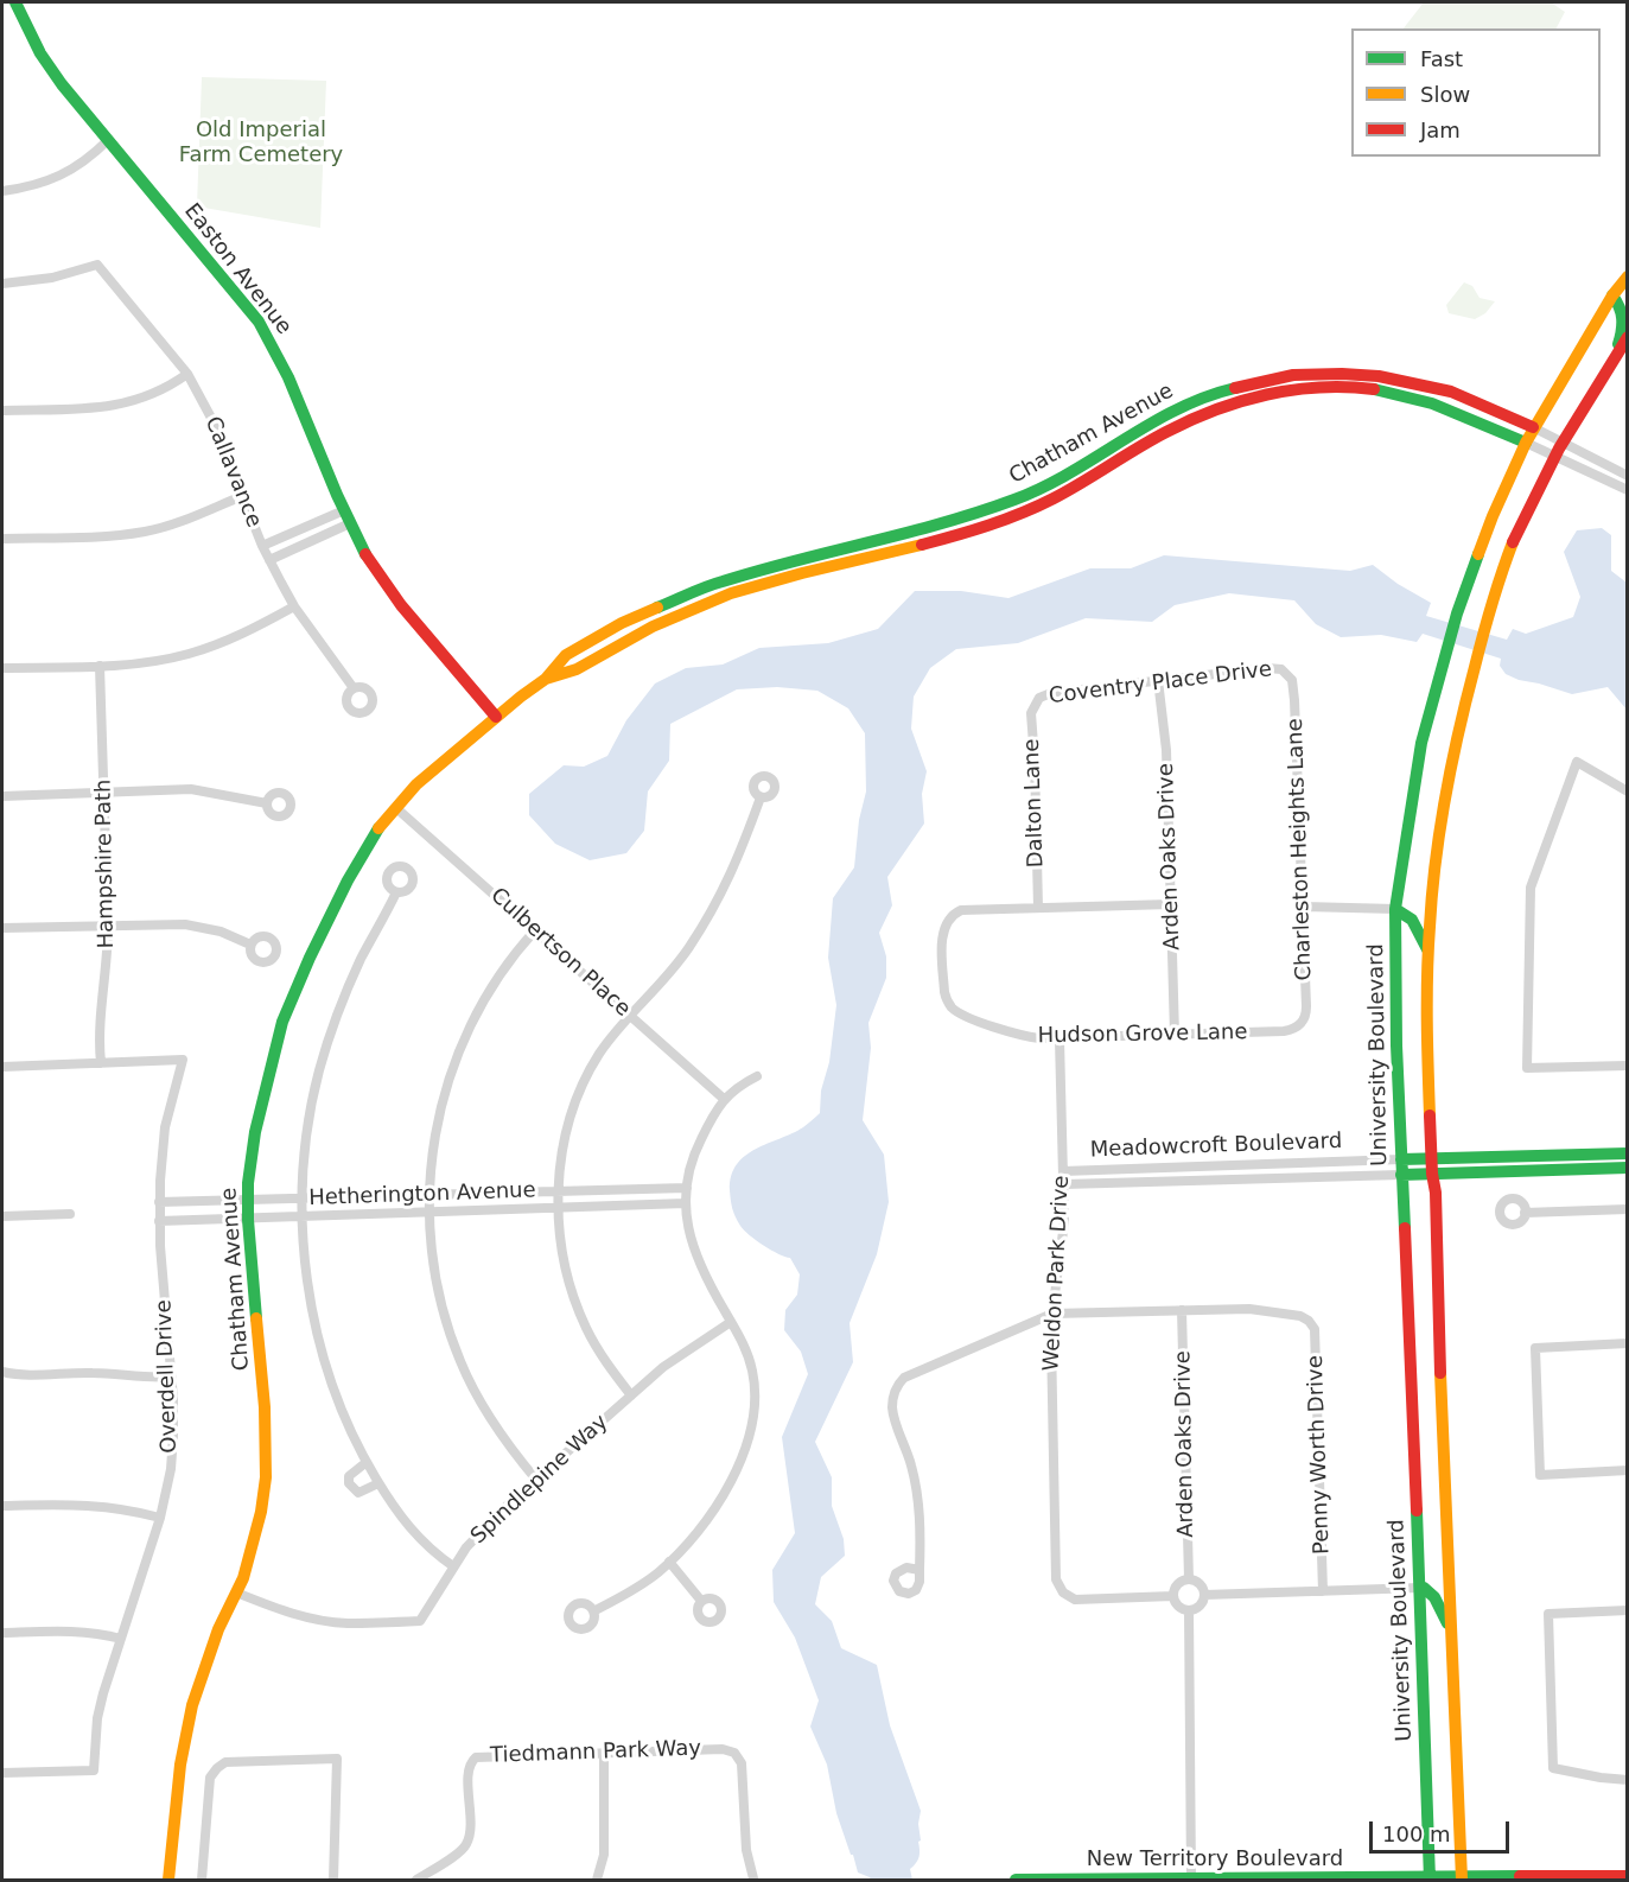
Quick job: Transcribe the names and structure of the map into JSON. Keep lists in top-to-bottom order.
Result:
{
  "streets": {
    "street": [
      "Easton Avenue",
      "Chatham Avenue",
      "Callavance",
      "Coventry Place Drive",
      "Dalton Lane",
      "Charleston Heights Lane",
      "Arden Oaks Drive",
      "Hampshire Path",
      "Culbertson Place",
      "Hudson Grove Lane",
      "University Boulevard",
      "Meadowcroft Boulevard",
      "Hetherington Avenue",
      "Weldon Park Drive",
      "Overdell Drive",
      "Penny Worth Drive",
      "Spindlepine Way",
      "Tiedmann Park Way",
      "New Territory Boulevard"
    ]
  },
  "crossings": [
    ["Easton Avenue", "Chatham Avenue"],
    ["Chatham Avenue", "Culbertson Place"],
    ["Chatham Avenue", "University Boulevard"],
    ["Chatham Avenue", "Hetherington Avenue"],
    ["Chatham Avenue", "Spindlepine Way"],
    ["Coventry Place Drive", "Dalton Lane"],
    ["Coventry Place Drive", "Charleston Heights Lane"],
    ["Coventry Place Drive", "Arden Oaks Drive"],
    ["Dalton Lane", "Hudson Grove Lane"],
    ["Charleston Heights Lane", "Hudson Grove Lane"],
    ["Arden Oaks Drive", "Hudson Grove Lane"],
    ["Arden Oaks Drive", "Weldon Park Drive"],
    ["Arden Oaks Drive", "Penny Worth Drive"],
    ["Hampshire Path", "Overdell Drive"],
    ["Hudson Grove Lane", "Weldon Park Drive"],
    ["University Boulevard", "Meadowcroft Boulevard"],
    ["University Boulevard", "New Territory Boulevard"],
    ["Meadowcroft Boulevard", "Weldon Park Drive"],
    ["Hetherington Avenue", "Overdell Drive"]
  ],
  "parks": ["Old Imperial Farm Cemetery"],
  "legend": ["Fast", "Slow", "Jam"],
  "scale_bar": "100 m"
}
